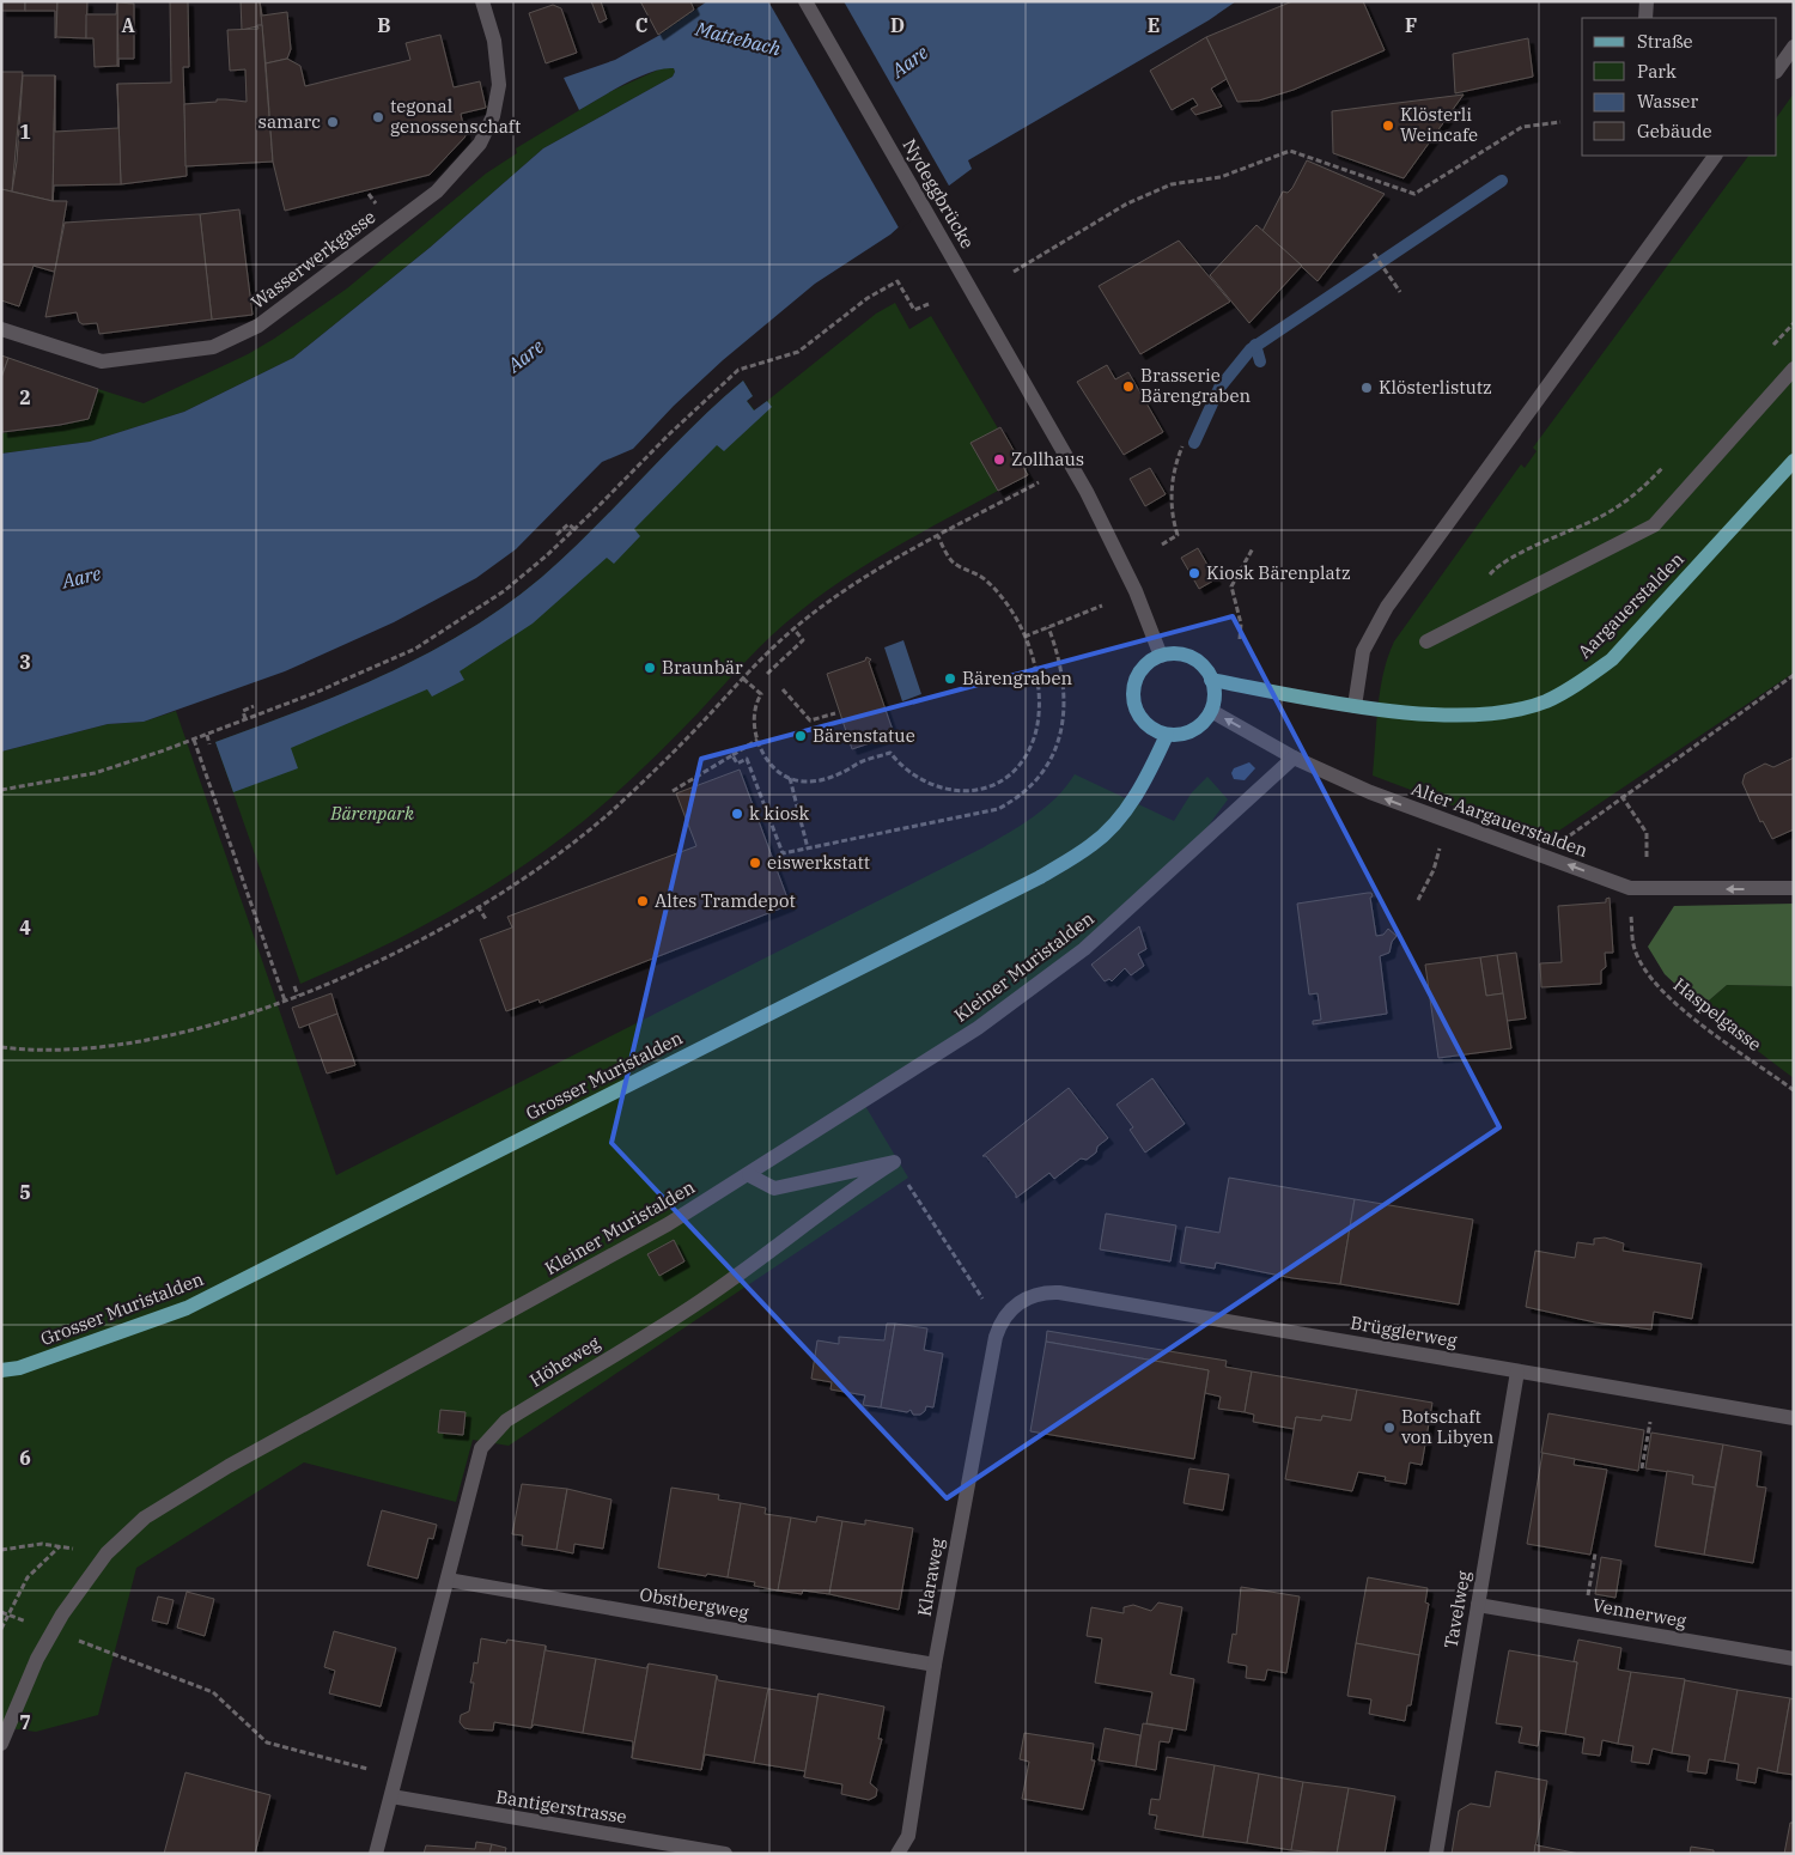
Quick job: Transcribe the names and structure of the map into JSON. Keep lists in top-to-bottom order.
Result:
{
  "streets": {
    "main road": ["Aargauerstalden", "Grosser Muristalden"],
    "street": [
      "Nydeggbrücke",
      "Wasserwerkgasse",
      "Alter Aargauerstalden",
      "Kleiner Muristalden",
      "Brügglerweg",
      "Höheweg",
      "Klaraweg",
      "Obstbergweg",
      "Tavelweg",
      "Vennerweg",
      "Bantigerstrasse"
    ],
    "path": ["Haspelgasse"]
  },
  "crossings": [
    ["Nydeggbrücke", "Aargauerstalden"],
    ["Nydeggbrücke", "Alter Aargauerstalden"],
    ["Nydeggbrücke", "Grosser Muristalden"],
    ["Aargauerstalden", "Alter Aargauerstalden"],
    ["Aargauerstalden", "Grosser Muristalden"],
    ["Alter Aargauerstalden", "Kleiner Muristalden"],
    ["Alter Aargauerstalden", "Grosser Muristalden"],
    ["Kleiner Muristalden", "Höheweg"],
    ["Brügglerweg", "Klaraweg"],
    ["Brügglerweg", "Tavelweg"],
    ["Höheweg", "Obstbergweg"],
    ["Höheweg", "Bantigerstrasse"],
    ["Klaraweg", "Obstbergweg"],
    ["Tavelweg", "Vennerweg"]
  ],
  "one_way": ["Alter Aargauerstalden"],
  "water": ["Mattebach", "Aare"],
  "parks": ["Bärenpark"],
  "places": [
    "tegonal genossenschaft",
    "samarc",
    "Klösterli Weincafe",
    "Brasserie Bärengraben",
    "Klösterlistutz",
    "Zollhaus",
    "Kiosk Bärenplatz",
    "Braunbär",
    "Bärengraben",
    "Bärenstatue",
    "k kiosk",
    "eiswerkstatt",
    "Altes Tramdepot",
    "Botschaft von Libyen"
  ],
  "legend": [
    "Straße",
    "Park",
    "Wasser",
    "Gebäude"
  ],
  "grid": {
    "columns": [
      "A",
      "B",
      "C",
      "D",
      "E",
      "F"
    ],
    "rows": [
      "1",
      "2",
      "3",
      "4",
      "5",
      "6",
      "7"
    ]
  }
}
